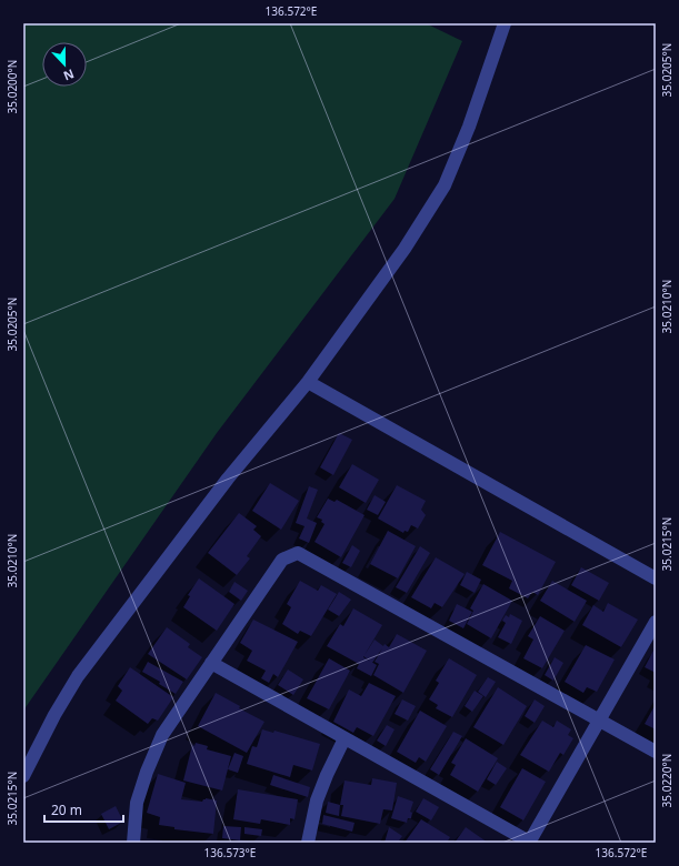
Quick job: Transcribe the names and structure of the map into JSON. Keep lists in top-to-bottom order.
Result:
{
  "scale_bar": "20 m",
  "north": "bottom",
  "coordinates": [
    "136.572°E",
    "35.0205°N",
    "35.0200°N",
    "35.0210°N",
    "35.0215°N",
    "35.0220°N",
    "136.573°E"
  ]
}
